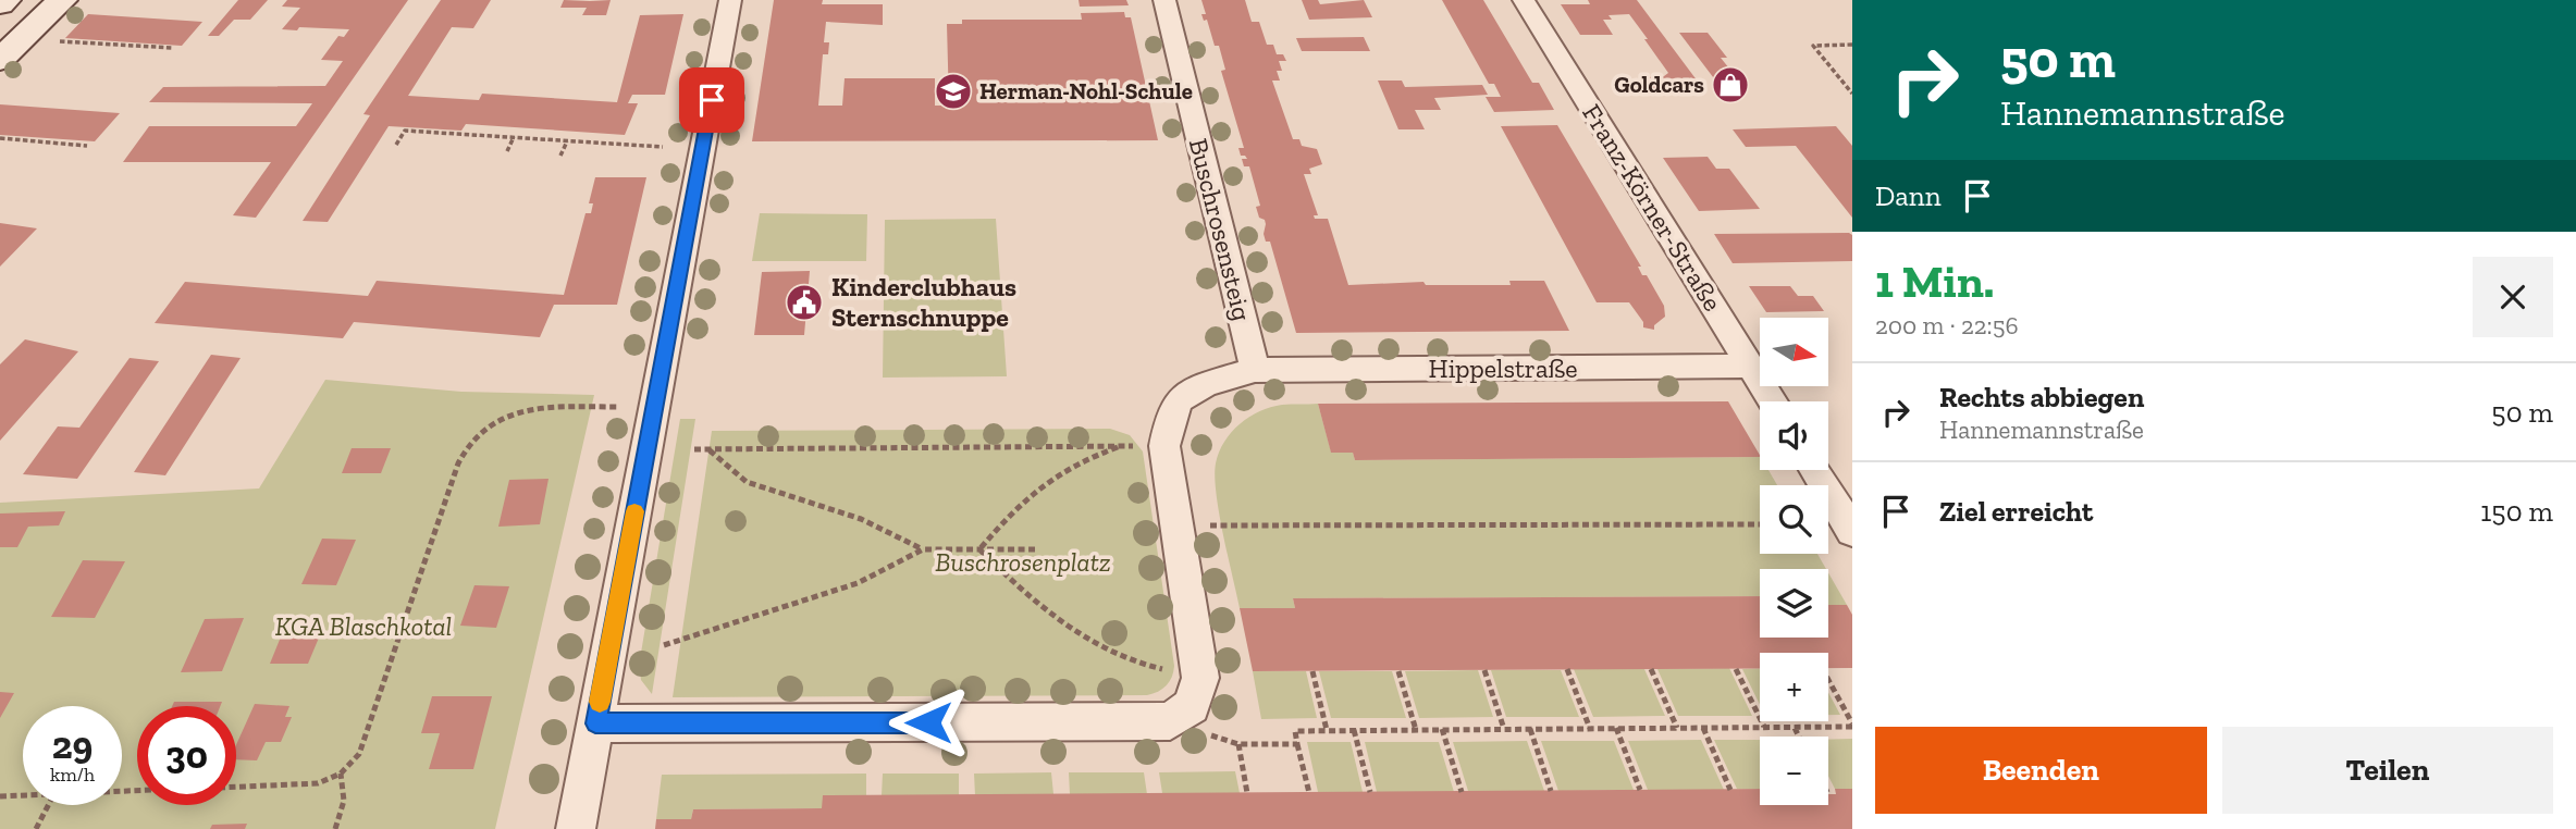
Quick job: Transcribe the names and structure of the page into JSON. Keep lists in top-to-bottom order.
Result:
{
  "streets": {
    "street": ["Franz-Körner-Straße", "Buschrosensteig", "Hippelstraße"]
  },
  "crossings": [
    ["Franz-Körner-Straße", "Hippelstraße"],
    ["Buschrosensteig", "Hippelstraße"]
  ],
  "parks": ["Buschrosenplatz", "KGA Blaschkotal"],
  "places": {
    "shop": ["Goldcars"],
    "school or university": ["Herman-Nohl-Schule"],
    "public building": ["Kinderclubhaus Sternschnuppe"]
  },
  "north": "right",
  "page": {
    "turn": ["50 m", "Hannemannstraße"],
    "then": "Dann",
    "heading": ["1 Min.", "200 m · 22:56"],
    "map_buttons": ["+", "−"],
    "list": [
      {
        "name": "Rechts abbiegen",
        "note": "Hannemannstraße",
        "value": "50 m"
      },
      {
        "name": "Ziel erreicht",
        "value": "150 m"
      }
    ],
    "speed": "29 km/h",
    "limit": "30",
    "buttons": ["Beenden", "Teilen"]
  }
}
